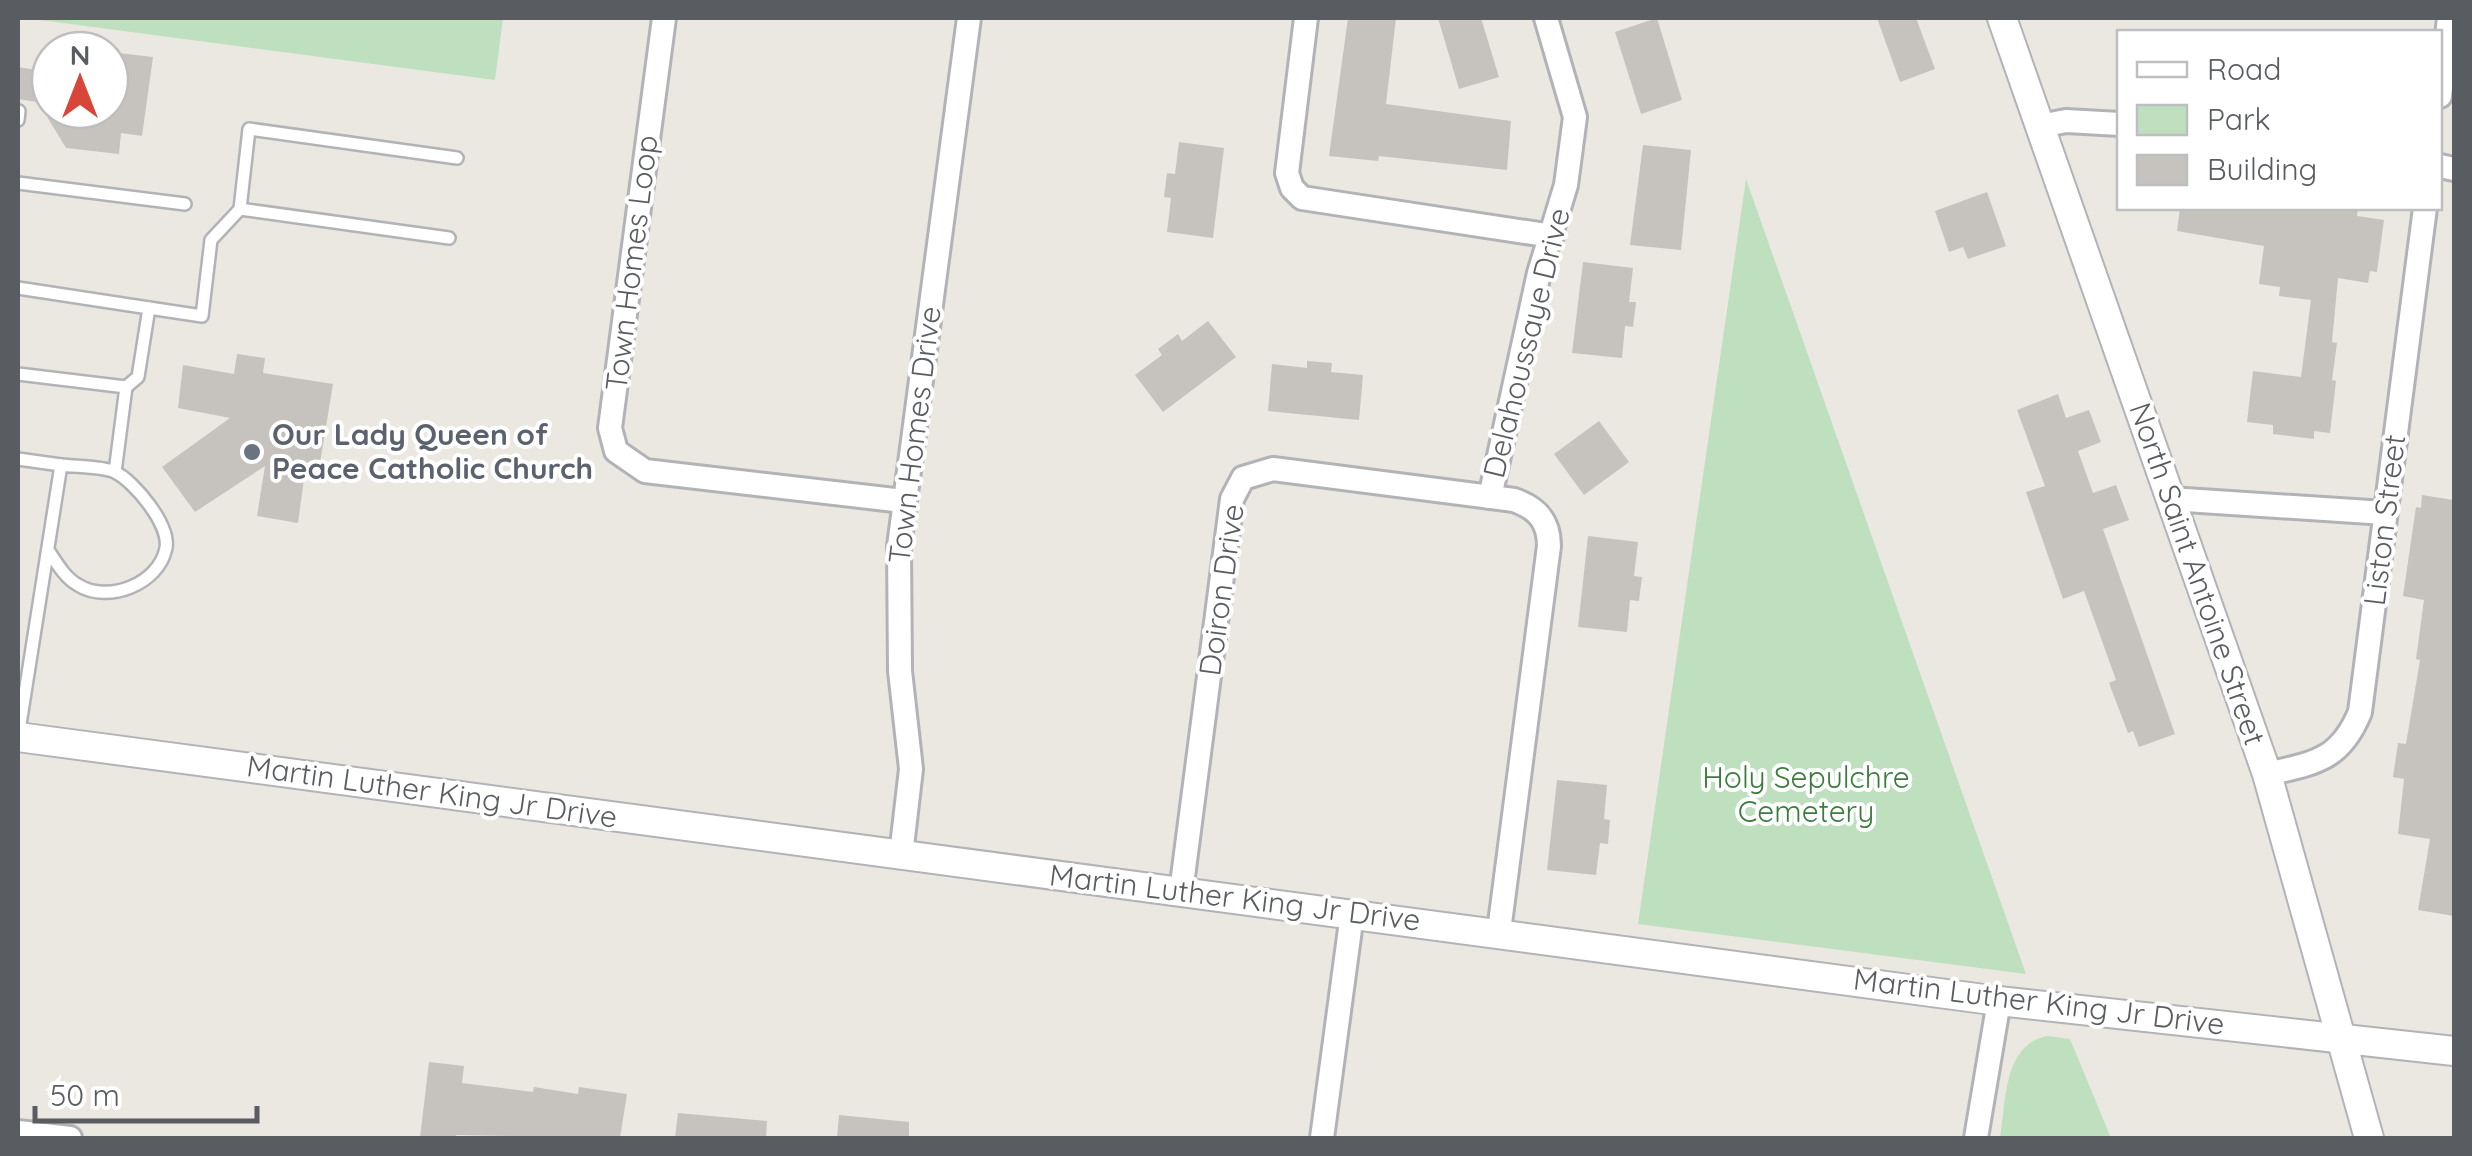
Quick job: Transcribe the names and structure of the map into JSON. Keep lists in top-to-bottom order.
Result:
{
  "streets": {
    "street": [
      "Town Homes Loop",
      "Delahoussaye Drive",
      "Town Homes Drive",
      "Liston Street",
      "North Saint Antoine Street",
      "Doiron Drive",
      "Martin Luther King Jr Drive"
    ]
  },
  "crossings": [
    ["Town Homes Loop", "Town Homes Drive"],
    ["Delahoussaye Drive", "Doiron Drive"],
    ["Delahoussaye Drive", "Martin Luther King Jr Drive"],
    ["Town Homes Drive", "Martin Luther King Jr Drive"],
    ["Liston Street", "North Saint Antoine Street"],
    ["North Saint Antoine Street", "Martin Luther King Jr Drive"],
    ["Doiron Drive", "Martin Luther King Jr Drive"]
  ],
  "parks": ["Holy Sepulchre Cemetery"],
  "places": ["Our Lady Queen of Peace Catholic Church"],
  "legend": ["Road", "Park", "Building"],
  "scale_bar": "50 m",
  "north": "top"
}
